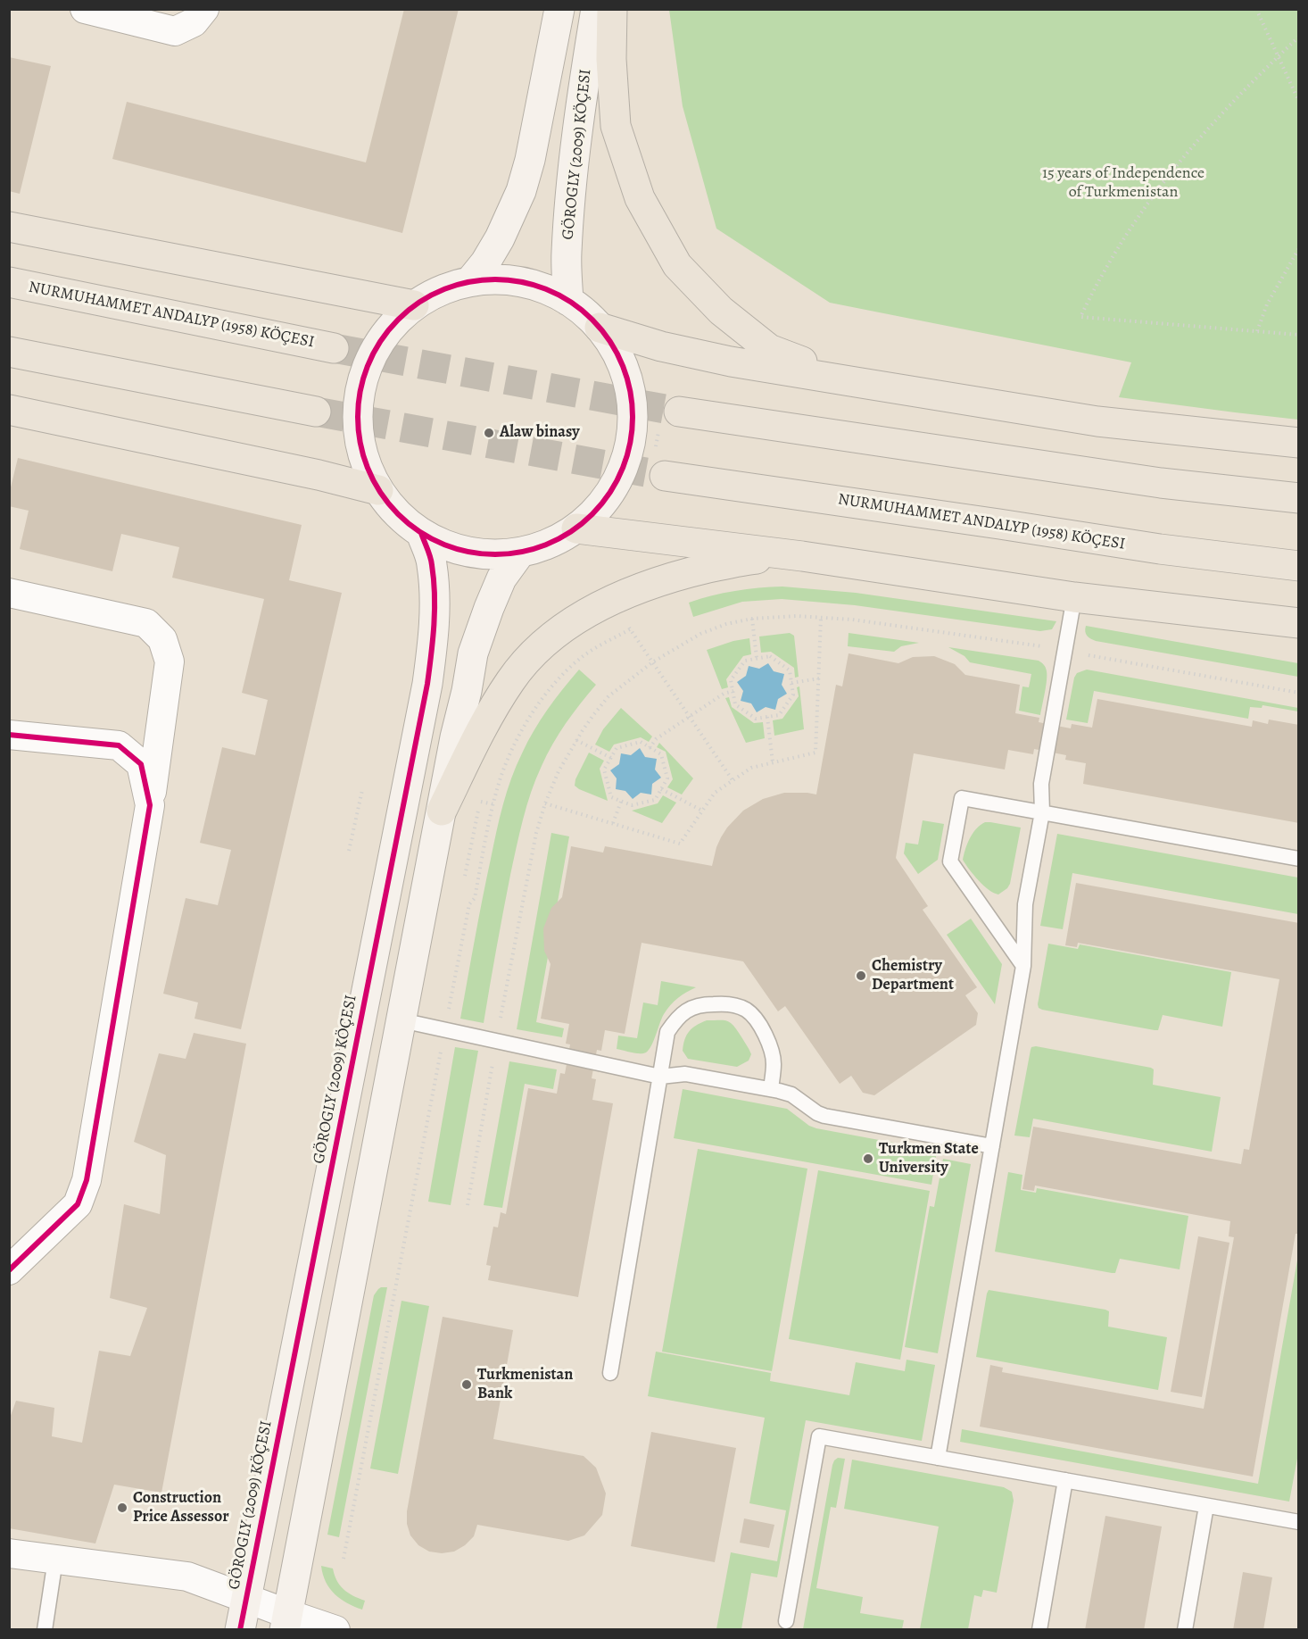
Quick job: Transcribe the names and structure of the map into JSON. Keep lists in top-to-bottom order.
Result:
{
  "streets": {
    "main road": ["NURMUHAMMET ANDALYP (1958) KÖÇESI"],
    "street": ["GÖROGLY (2009) KÖÇESI"]
  },
  "parks": ["15 years of Independence of Turkmenistan"],
  "places": [
    "Alaw binasy",
    "Chemistry Department",
    "Turkmen State University",
    "Turkmenistan Bank",
    "Construction Price Assessor"
  ]
}
